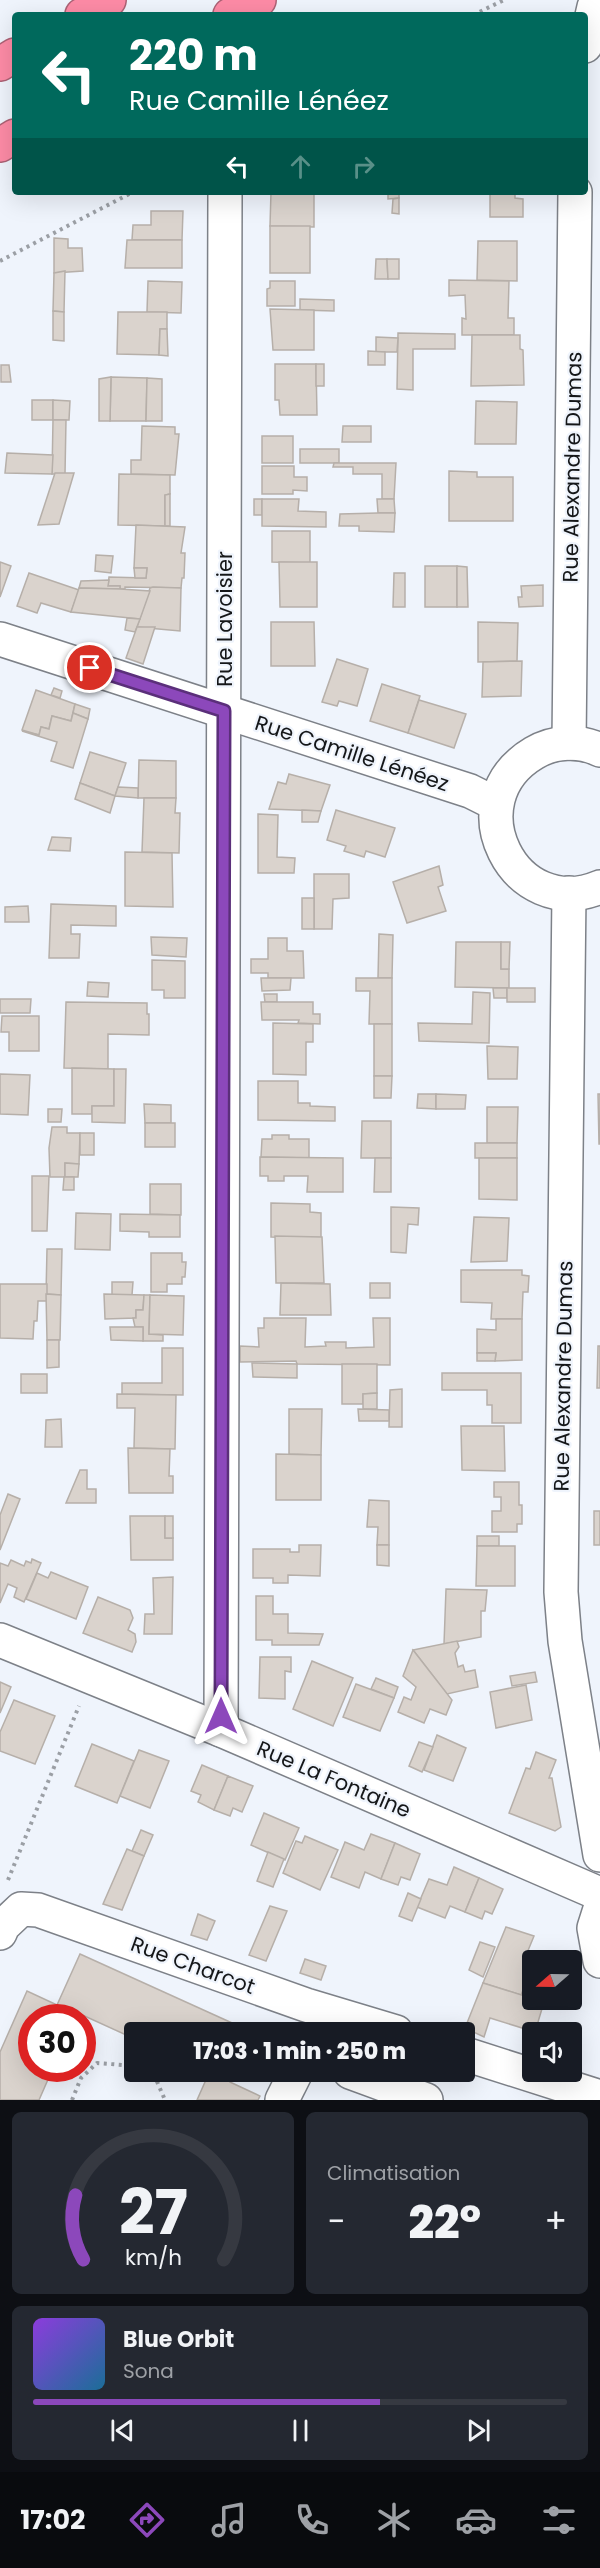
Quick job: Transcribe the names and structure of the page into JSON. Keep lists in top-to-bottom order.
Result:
{
  "streets": {
    "street": [
      "Rue Alexandre Dumas",
      "Rue Lavoisier",
      "Rue Camille Lénéez",
      "Rue La Fontaine",
      "Rue Charcot"
    ]
  },
  "crossings": [
    ["Rue Lavoisier", "Rue Camille Lénéez"],
    ["Rue Lavoisier", "Rue La Fontaine"]
  ],
  "north": "left",
  "page": {
    "turn": ["220 m", "Rue Camille Lénéez"],
    "limit": "30",
    "trip": "17:03 · 1 min · 250 m",
    "tile": "Climatisation",
    "heat": ["−", "22°", "+"],
    "song": ["Blue Orbit", "Sona"],
    "tabs": "17:02",
    "gauge": ["27", "km/h"]
  }
}
